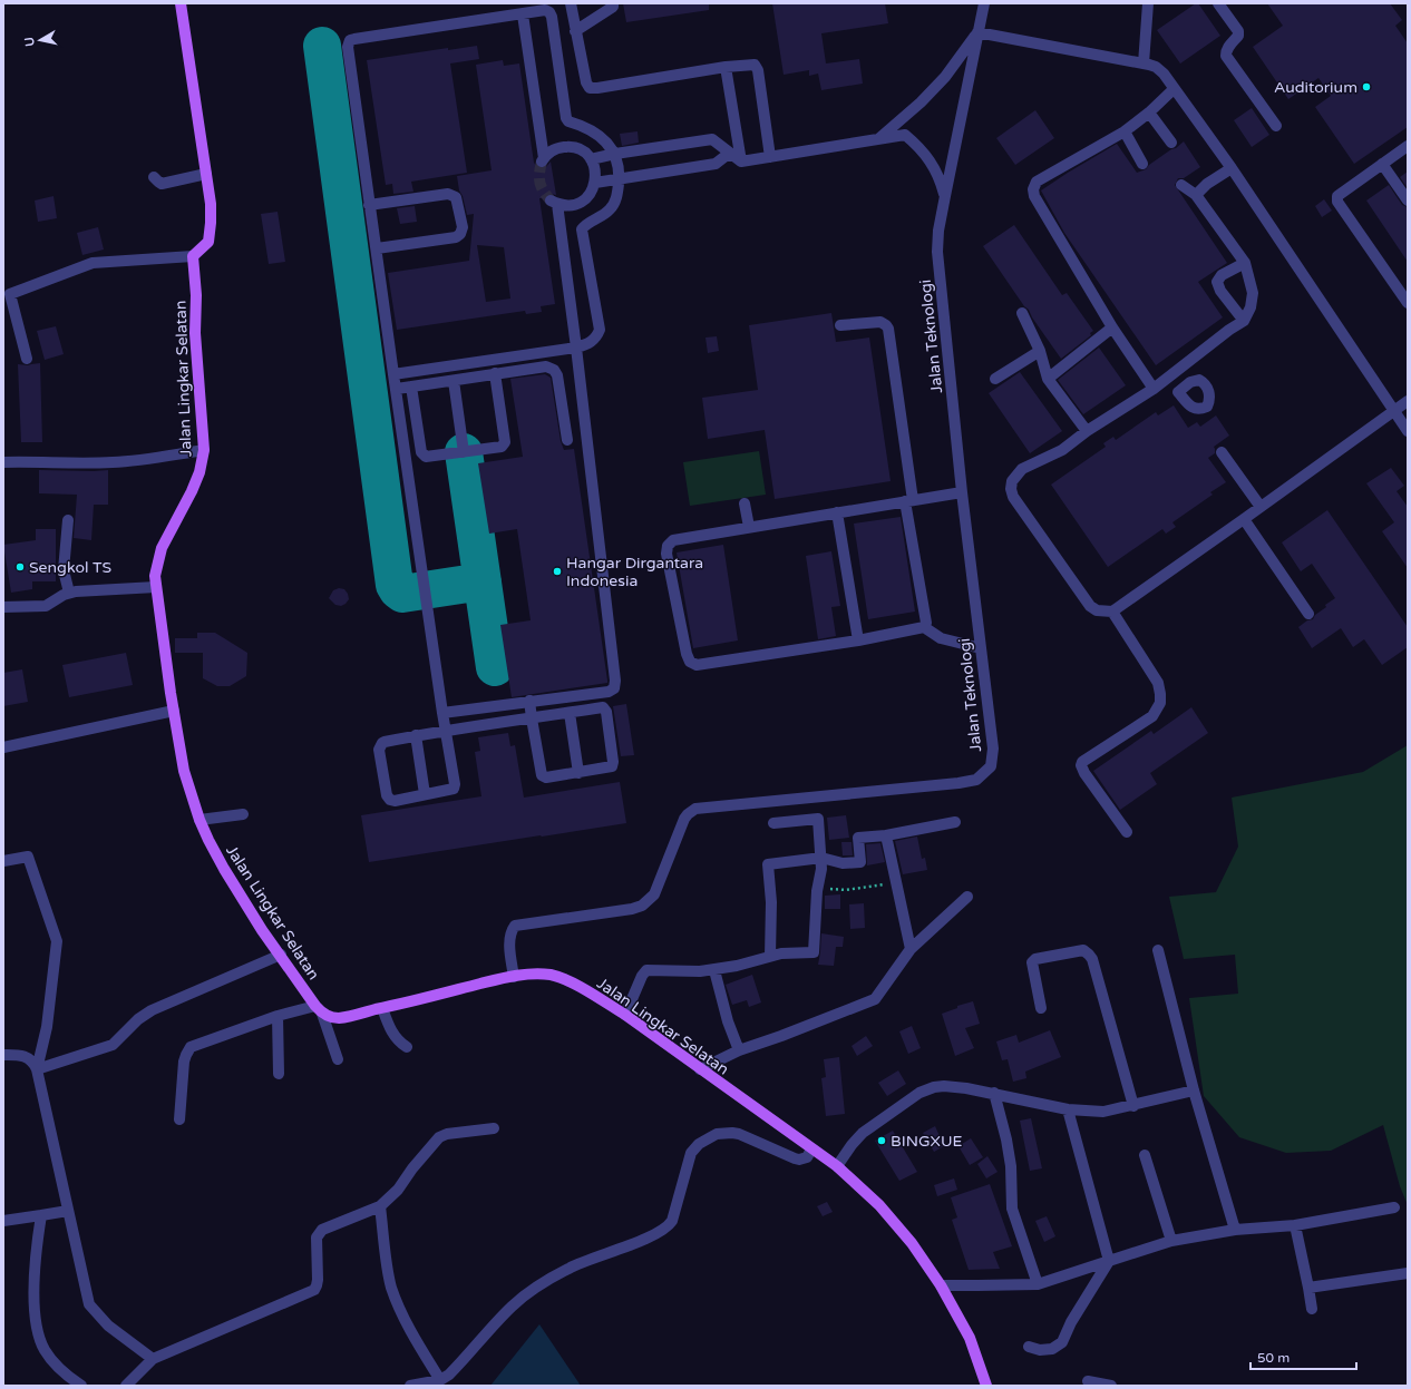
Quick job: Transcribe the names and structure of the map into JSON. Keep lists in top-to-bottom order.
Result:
{
  "streets": {
    "main road": ["Jalan Lingkar Selatan"],
    "street": ["Jalan Teknologi"]
  },
  "crossings": [
    ["Jalan Teknologi", "Jalan Lingkar Selatan"]
  ],
  "places": [
    "Auditorium",
    "Sengkol TS",
    "Hangar Dirgantara Indonesia",
    "BINGXUE"
  ],
  "scale_bar": "50 m",
  "north": "left"
}
